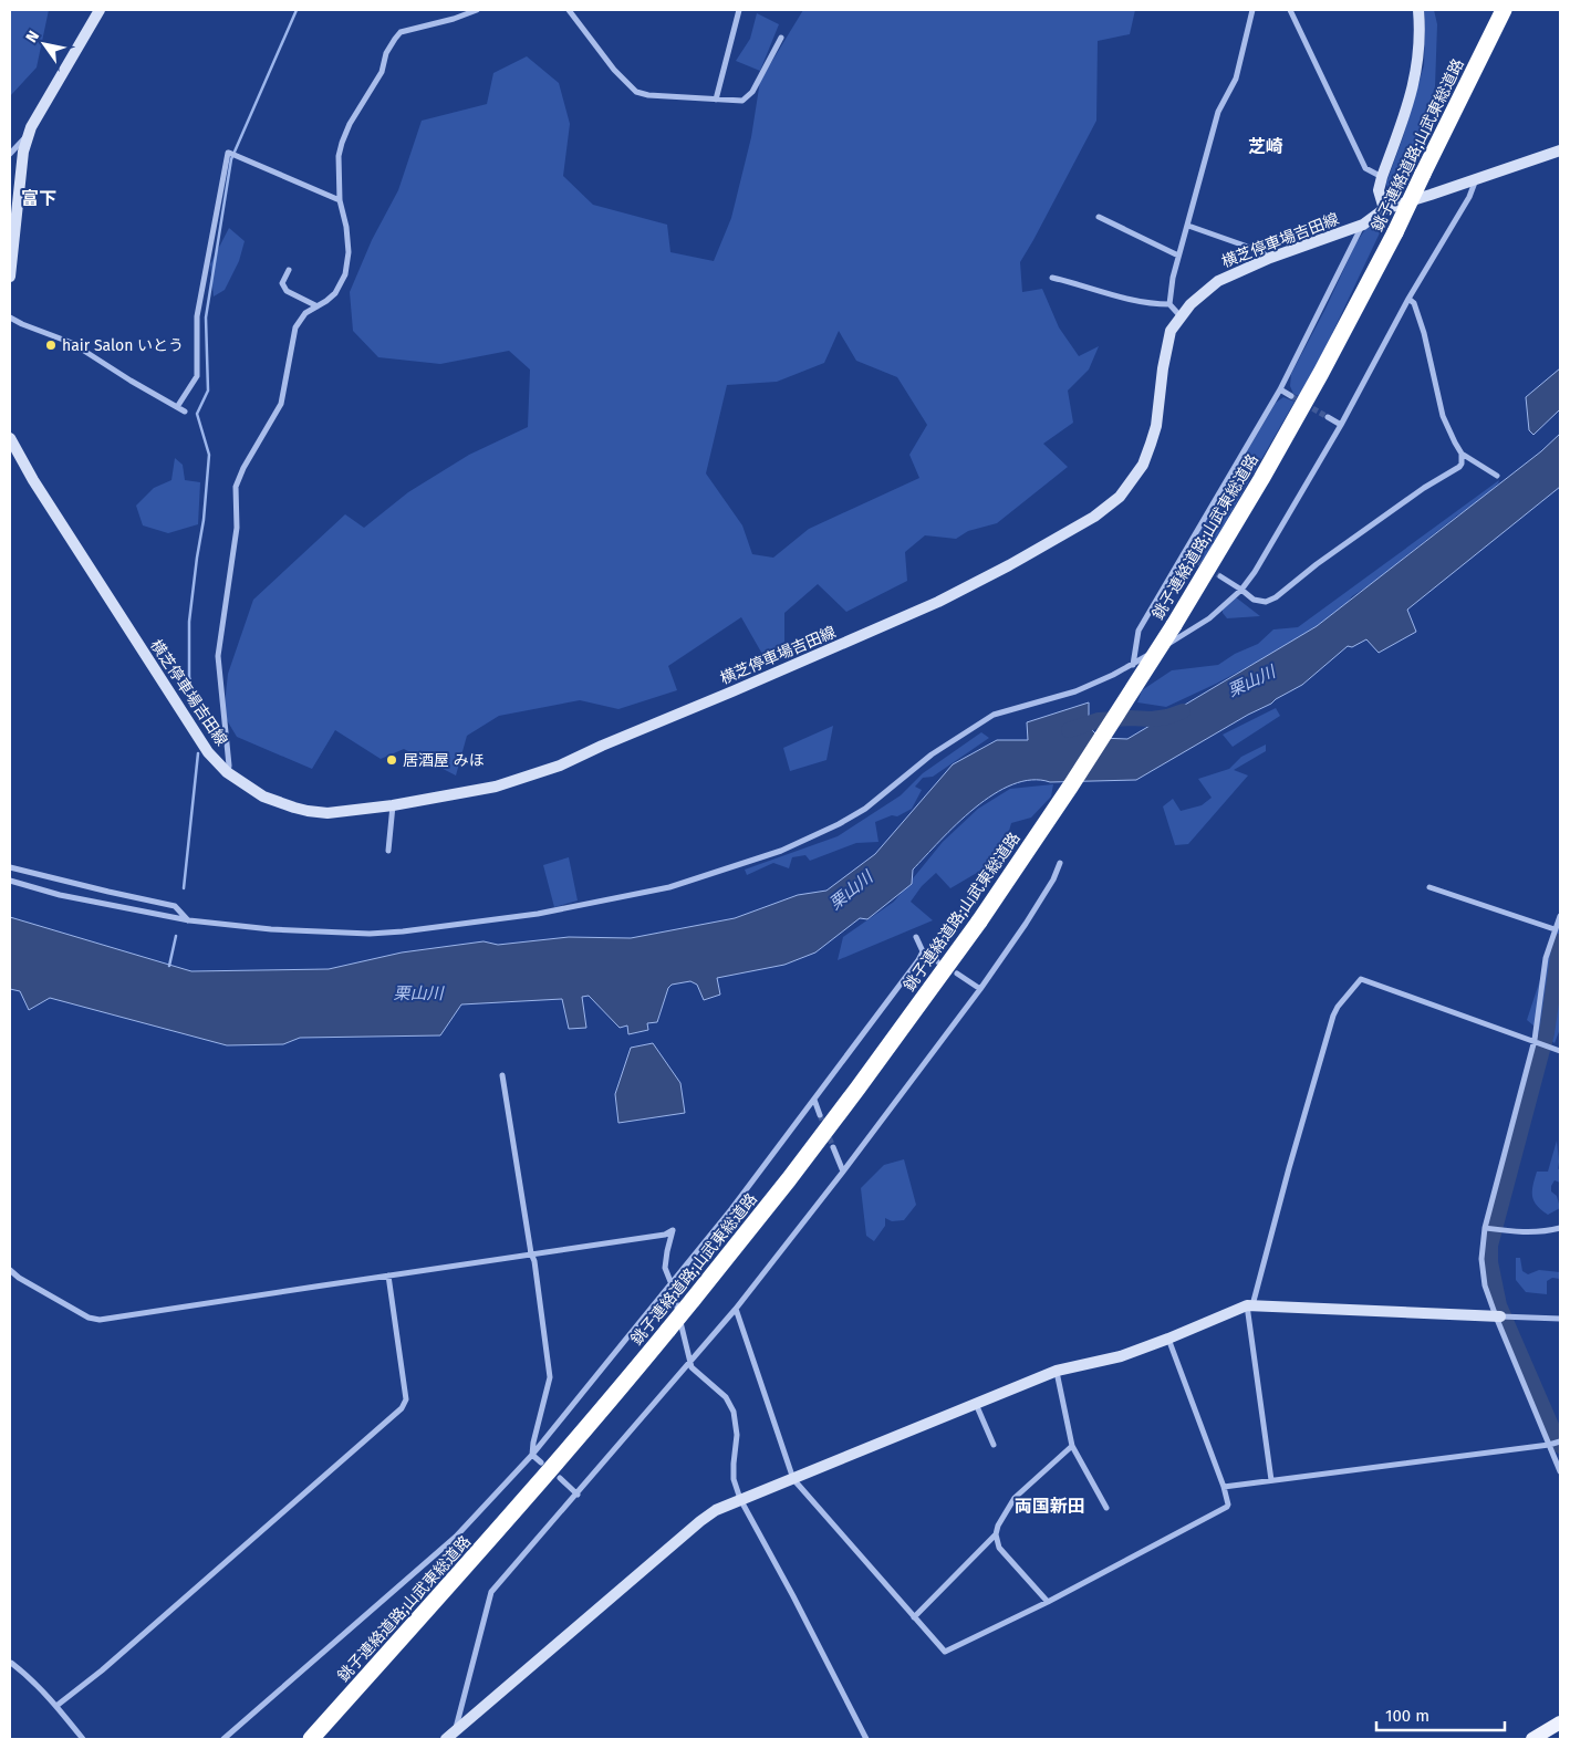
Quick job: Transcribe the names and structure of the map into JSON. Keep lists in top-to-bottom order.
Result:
{
  "streets": {
    "highway": ["銚子連絡道路;山武東総道路"],
    "main road": ["横芝停車場吉田線"]
  },
  "districts": ["芝崎", "富下", "両国新田"],
  "water": ["栗山川"],
  "places": ["hair Salon いとう", "居酒屋 みほ"],
  "scale_bar": "100 m",
  "north": "top left"
}
